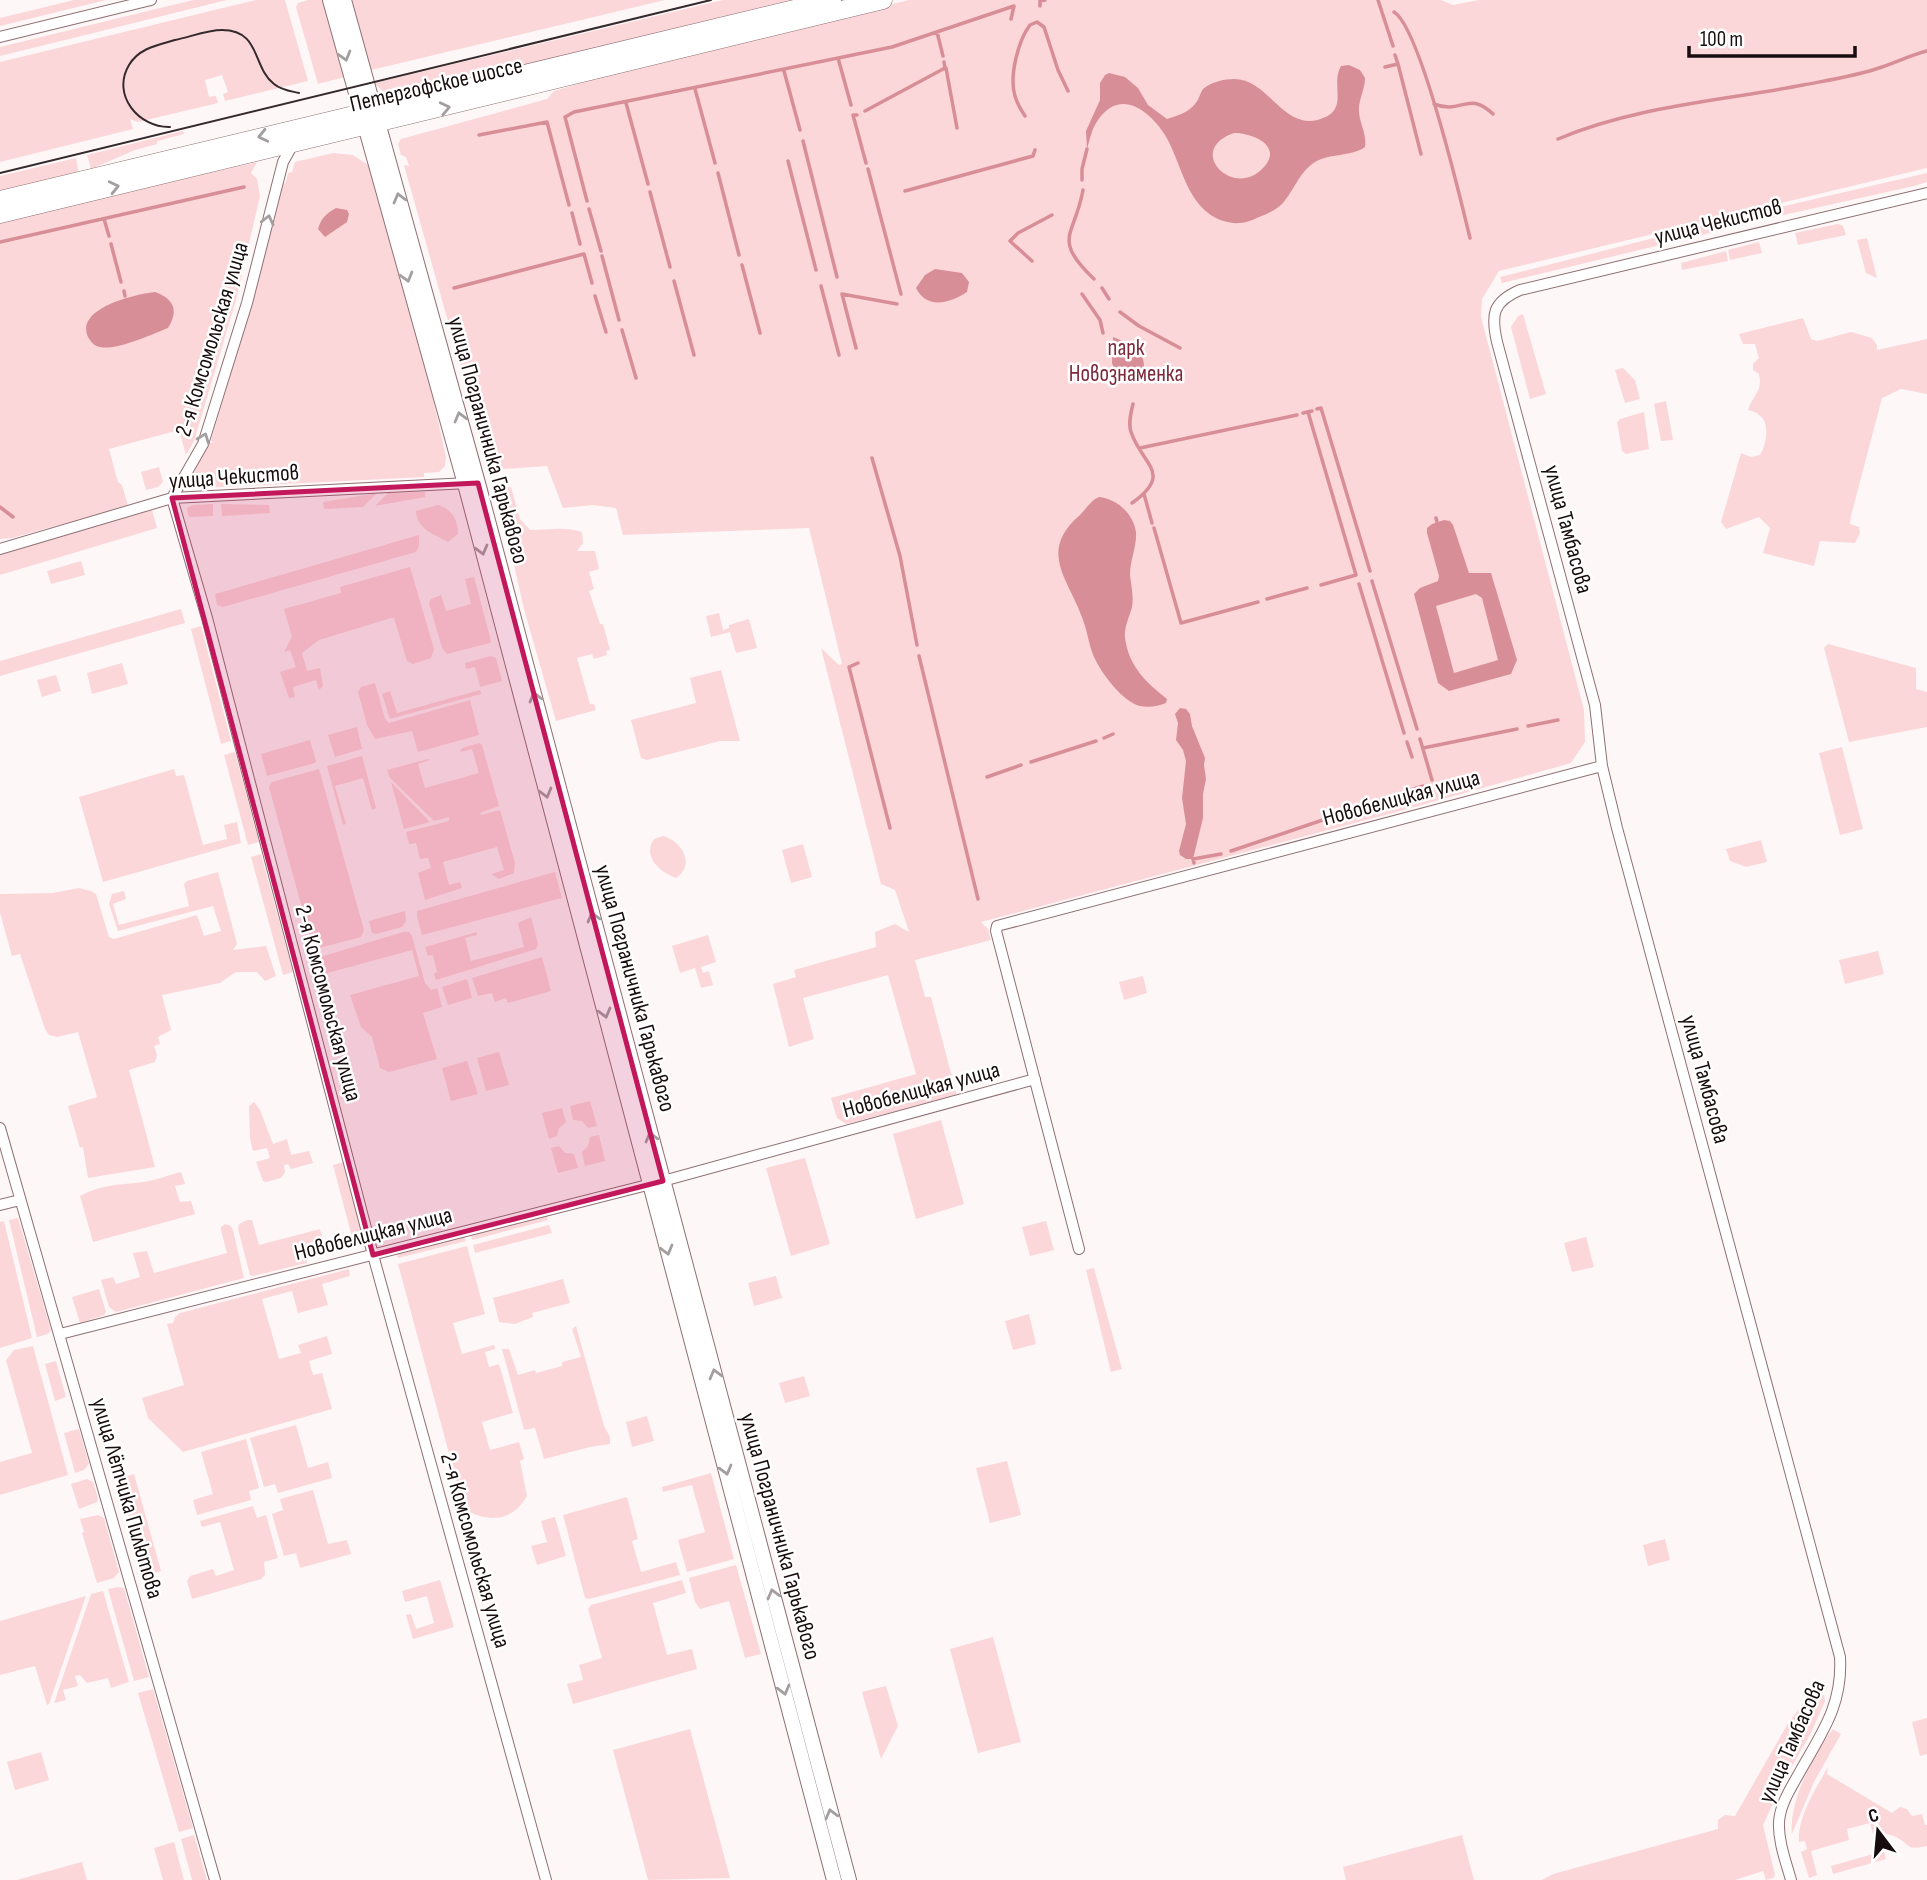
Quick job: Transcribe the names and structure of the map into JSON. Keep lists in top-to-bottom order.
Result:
{
  "streets": {
    "main road": ["Петергофское шоссе"],
    "street": [
      "улица Чекистов",
      "2-я Комсомольская улица",
      "улица Пограничника Гарькавого",
      "улица Тамбасова",
      "Новобелицкая улица",
      "улица Лётчика Пилютова"
    ]
  },
  "crossings": [
    ["Петергофское шоссе", "2-я Комсомольская улица"],
    ["Петергофское шоссе", "улица Пограничника Гарькавого"],
    ["улица Чекистов", "2-я Комсомольская улица"],
    ["улица Чекистов", "улица Пограничника Гарькавого"],
    ["улица Чекистов", "улица Тамбасова"],
    ["2-я Комсомольская улица", "Новобелицкая улица"],
    ["улица Пограничника Гарькавого", "Новобелицкая улица"],
    ["улица Тамбасова", "Новобелицкая улица"],
    ["Новобелицкая улица", "улица Лётчика Пилютова"]
  ],
  "parks": ["парк Новознаменка"],
  "scale_bar": "100 m",
  "north": "top"
}
